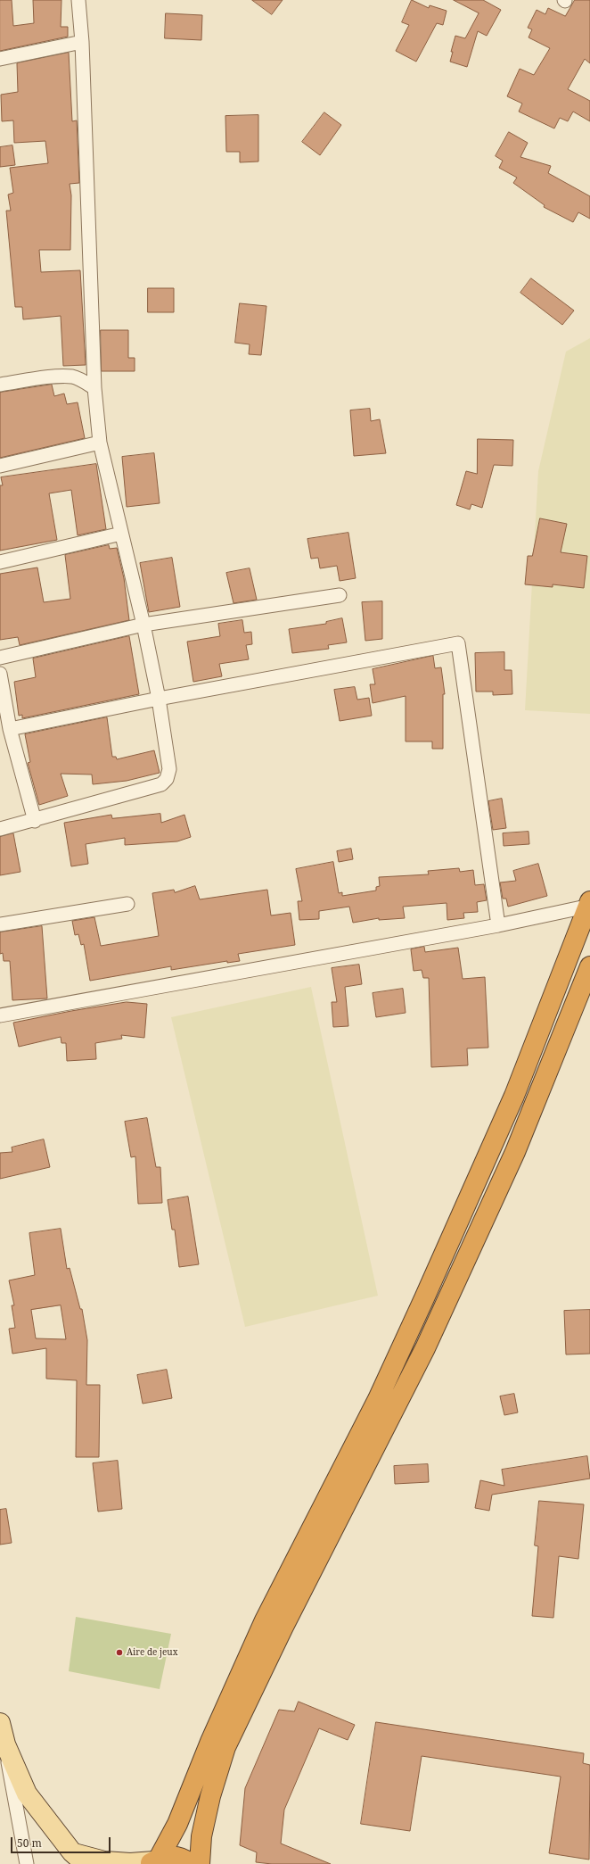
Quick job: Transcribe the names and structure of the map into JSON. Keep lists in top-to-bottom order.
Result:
{
  "places": ["Aire de jeux"],
  "scale_bar": "50 m"
}
